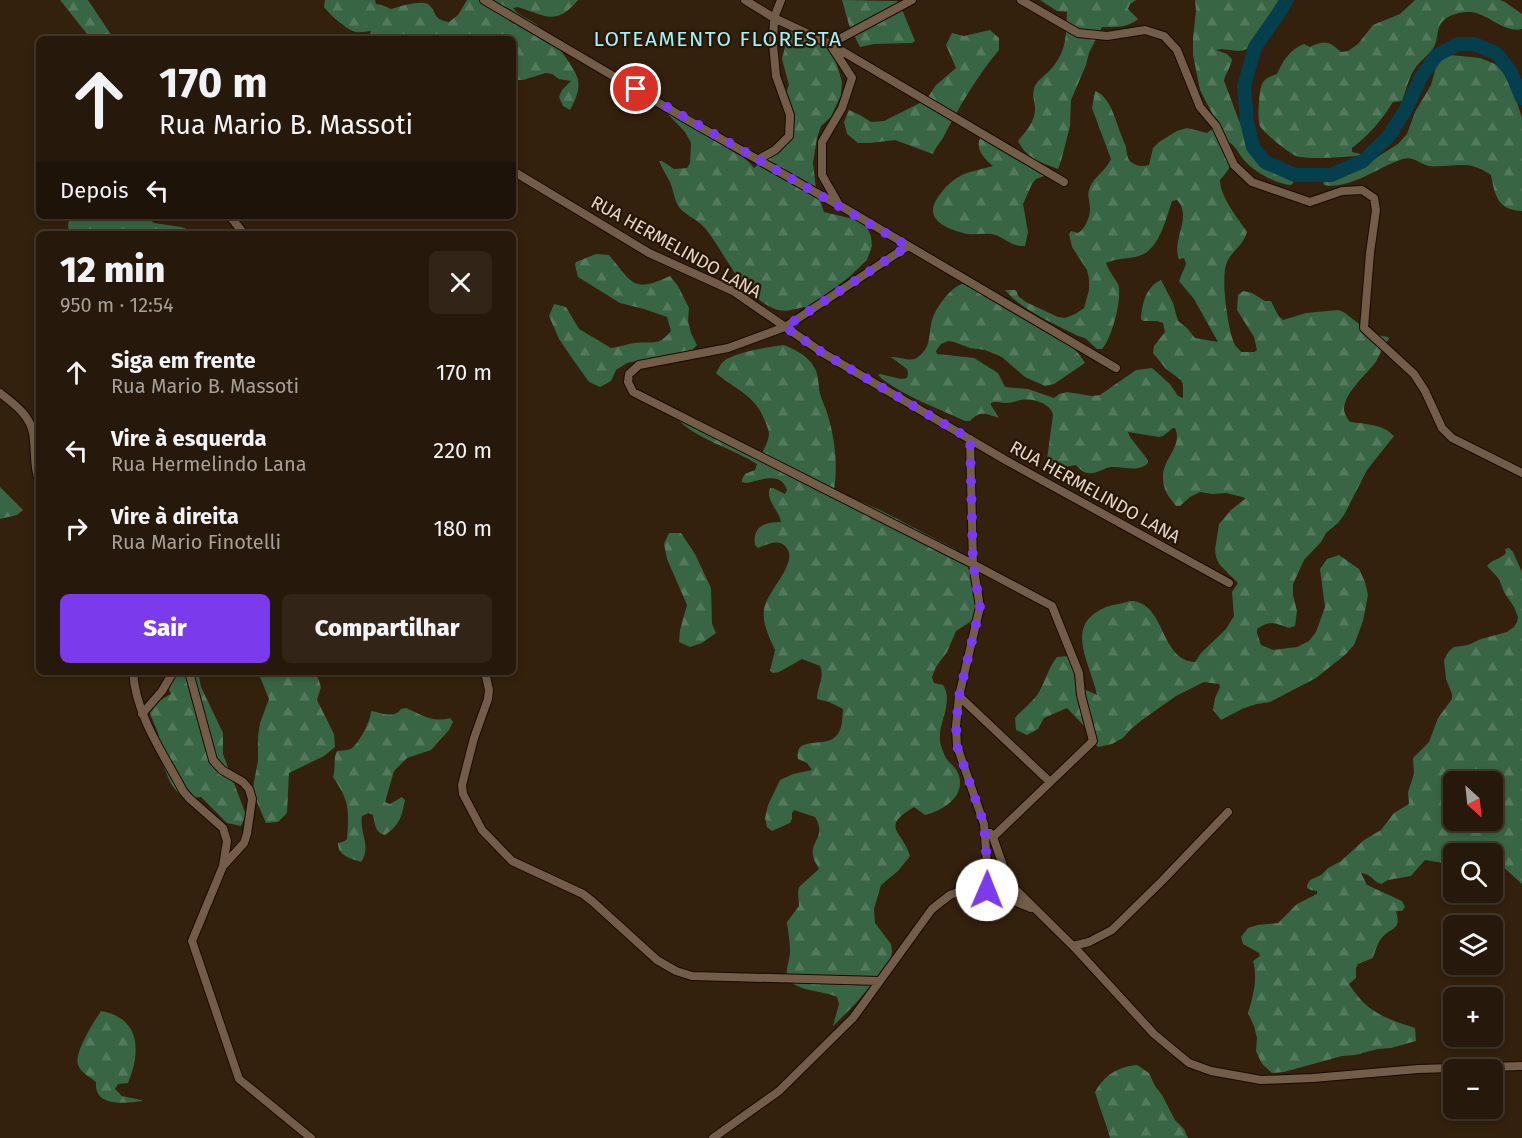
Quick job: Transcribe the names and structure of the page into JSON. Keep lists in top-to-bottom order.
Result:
{
  "streets": {
    "street": ["RUA HERMELINDO LANA"]
  },
  "districts": ["LOTEAMENTO FLORESTA"],
  "north": "bottom right",
  "page": {
    "turn": ["170 m", "Rua Mario B. Massoti"],
    "then": "Depois",
    "heading": ["12 min", "950 m · 12:54"],
    "list": [
      {
        "name": "Siga em frente",
        "note": "Rua Mario B. Massoti",
        "value": "170 m"
      },
      {
        "name": "Vire à esquerda",
        "note": "Rua Hermelindo Lana",
        "value": "220 m"
      },
      {
        "name": "Vire à direita",
        "note": "Rua Mario Finotelli",
        "value": "180 m"
      }
    ],
    "buttons": ["Sair", "Compartilhar"],
    "map_buttons": ["+", "−"]
  }
}
